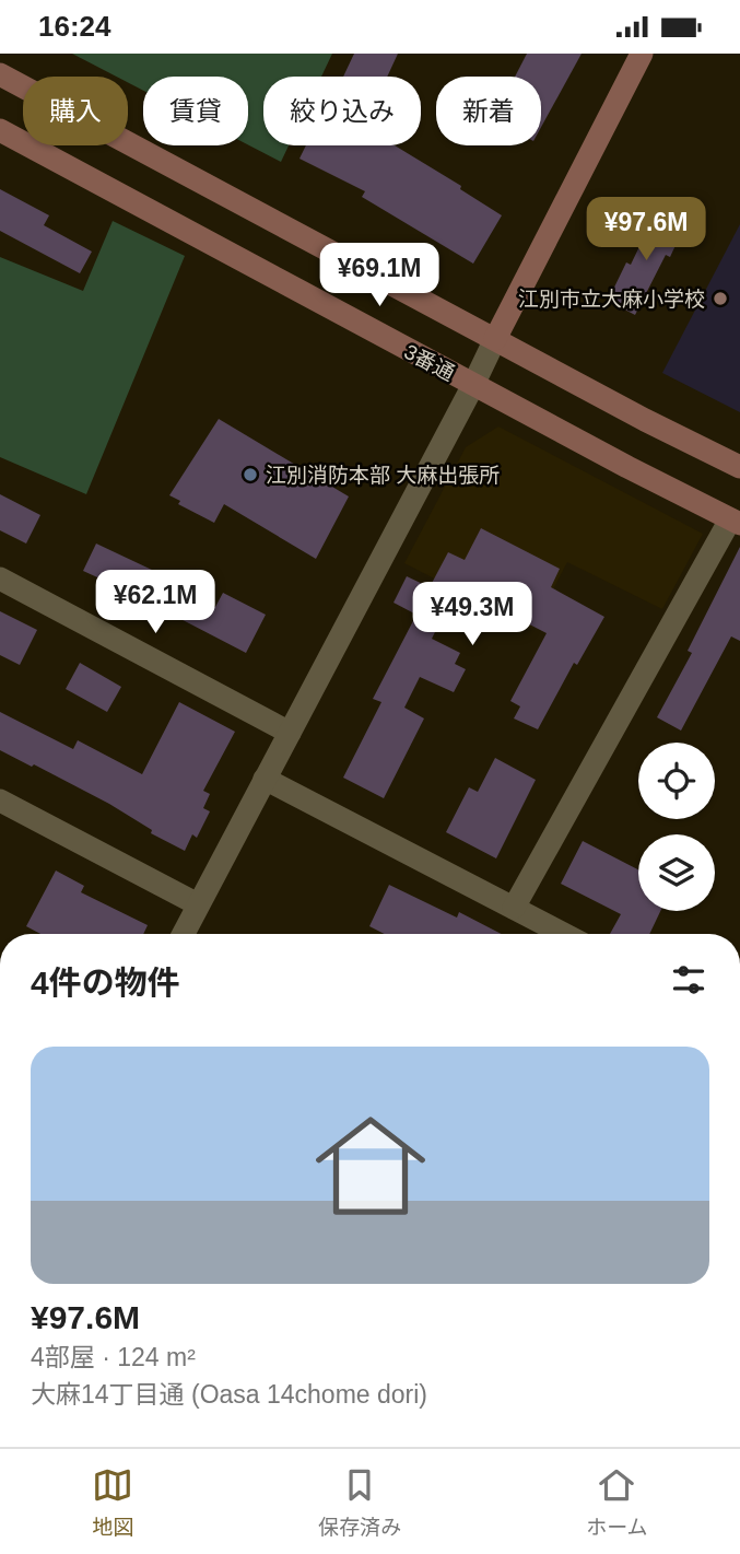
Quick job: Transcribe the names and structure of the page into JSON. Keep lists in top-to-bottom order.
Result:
{
  "streets": {
    "street": ["3番通"]
  },
  "places": ["江別市立大麻小学校", "江別消防本部 大麻出張所"],
  "page": {
    "status": "16:24",
    "chip": [
      "購入",
      "賃貸",
      "絞り込み",
      "新着"
    ],
    "price": [
      "¥97.6M",
      "¥69.1M",
      "¥62.1M",
      "¥49.3M"
    ],
    "heading": "4件の物件",
    "list": [
      {
        "name": "¥97.6M",
        "note": "4部屋 · 124 m² · 大麻14丁目通 (Oasa 14chome dori)"
      }
    ],
    "tabs": ["地図", "保存済み", "ホーム"]
  }
}
